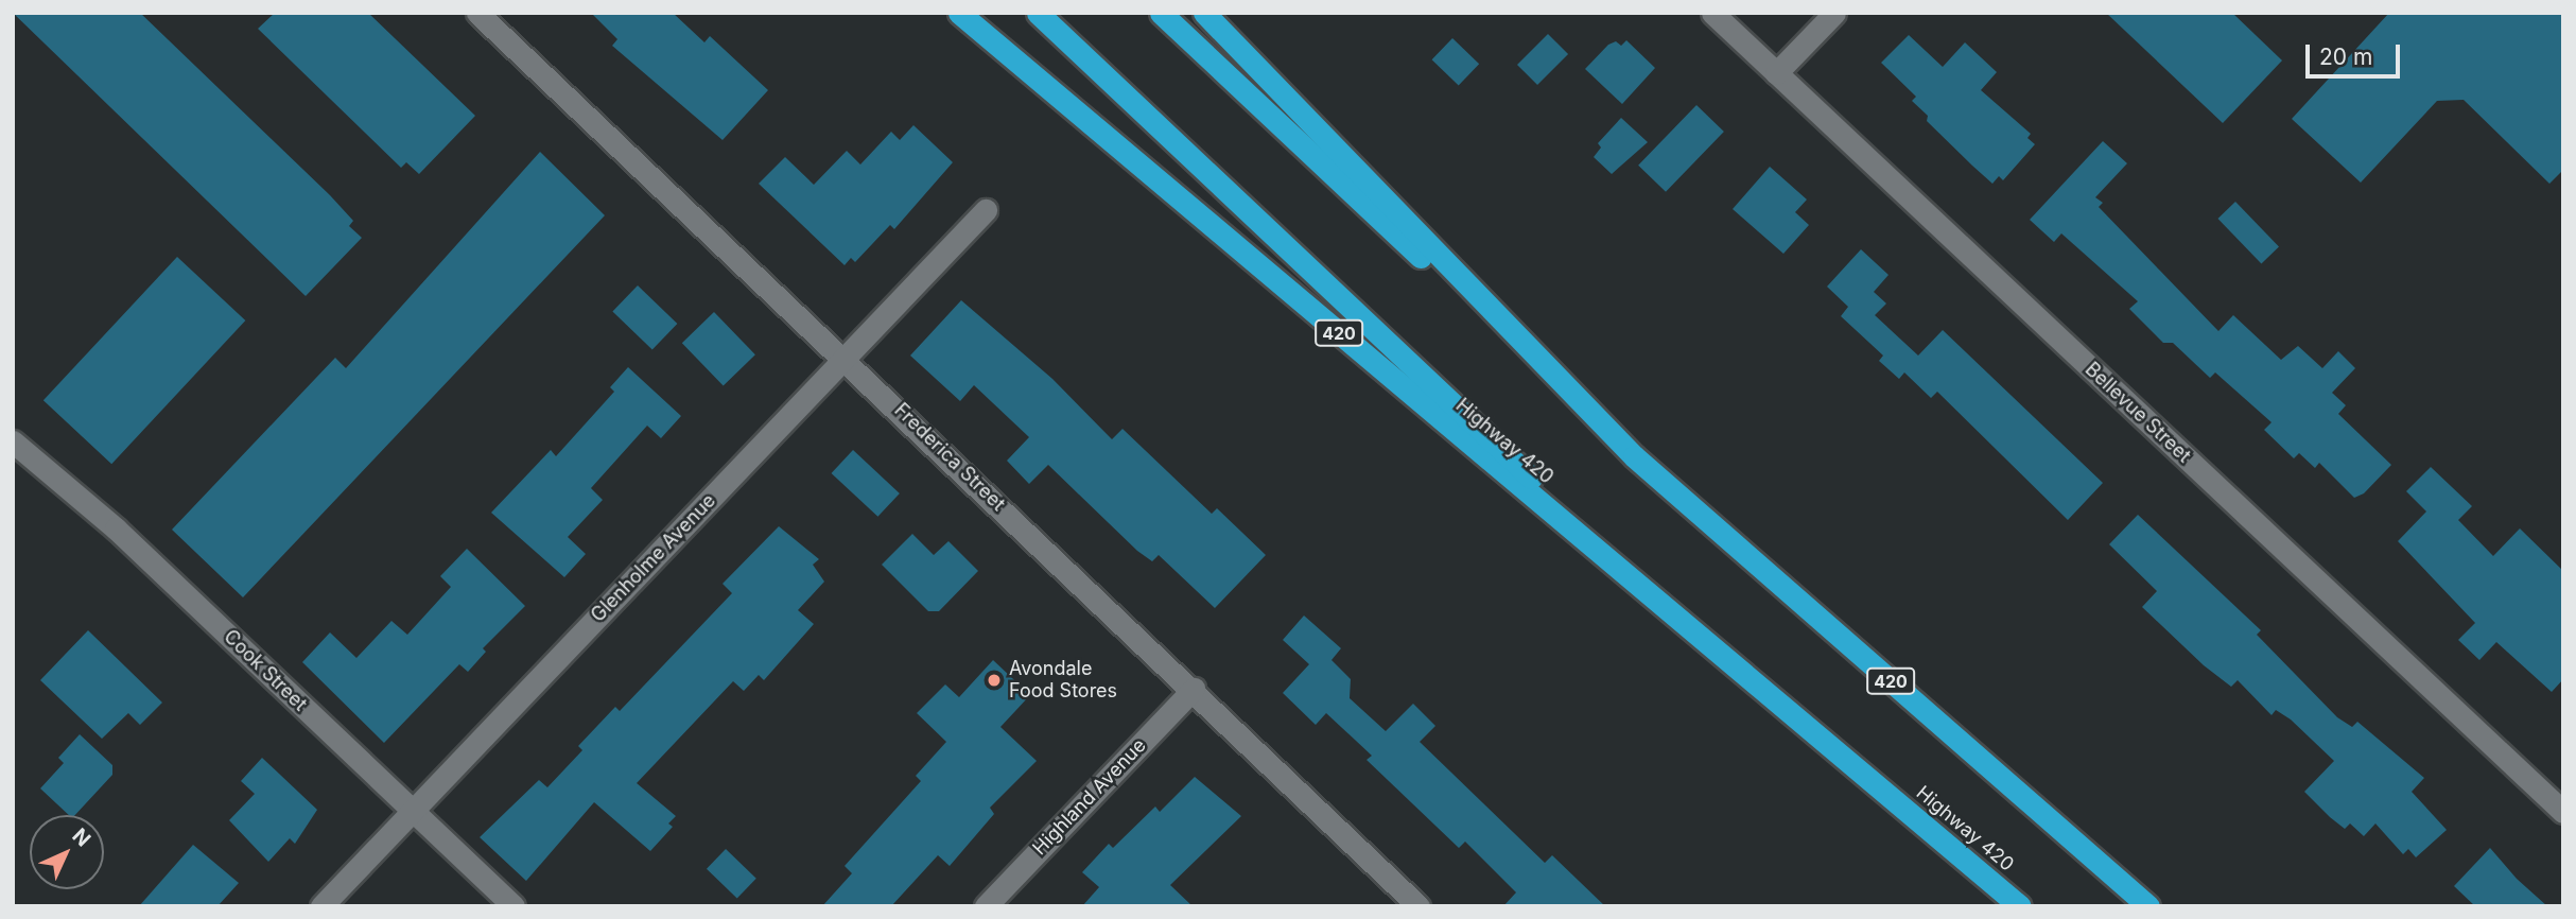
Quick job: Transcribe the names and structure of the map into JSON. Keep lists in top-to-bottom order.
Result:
{
  "streets": {
    "highway": ["420", "Highway 420"],
    "street": [
      "Bellevue Street",
      "Frederica Street",
      "Glenholme Avenue",
      "Cook Street",
      "Highland Avenue"
    ]
  },
  "crossings": [
    ["Frederica Street", "Glenholme Avenue"],
    ["Frederica Street", "Highland Avenue"],
    ["Glenholme Avenue", "Cook Street"]
  ],
  "places": ["Avondale Food Stores"],
  "scale_bar": "20 m",
  "north": "top right"
}
